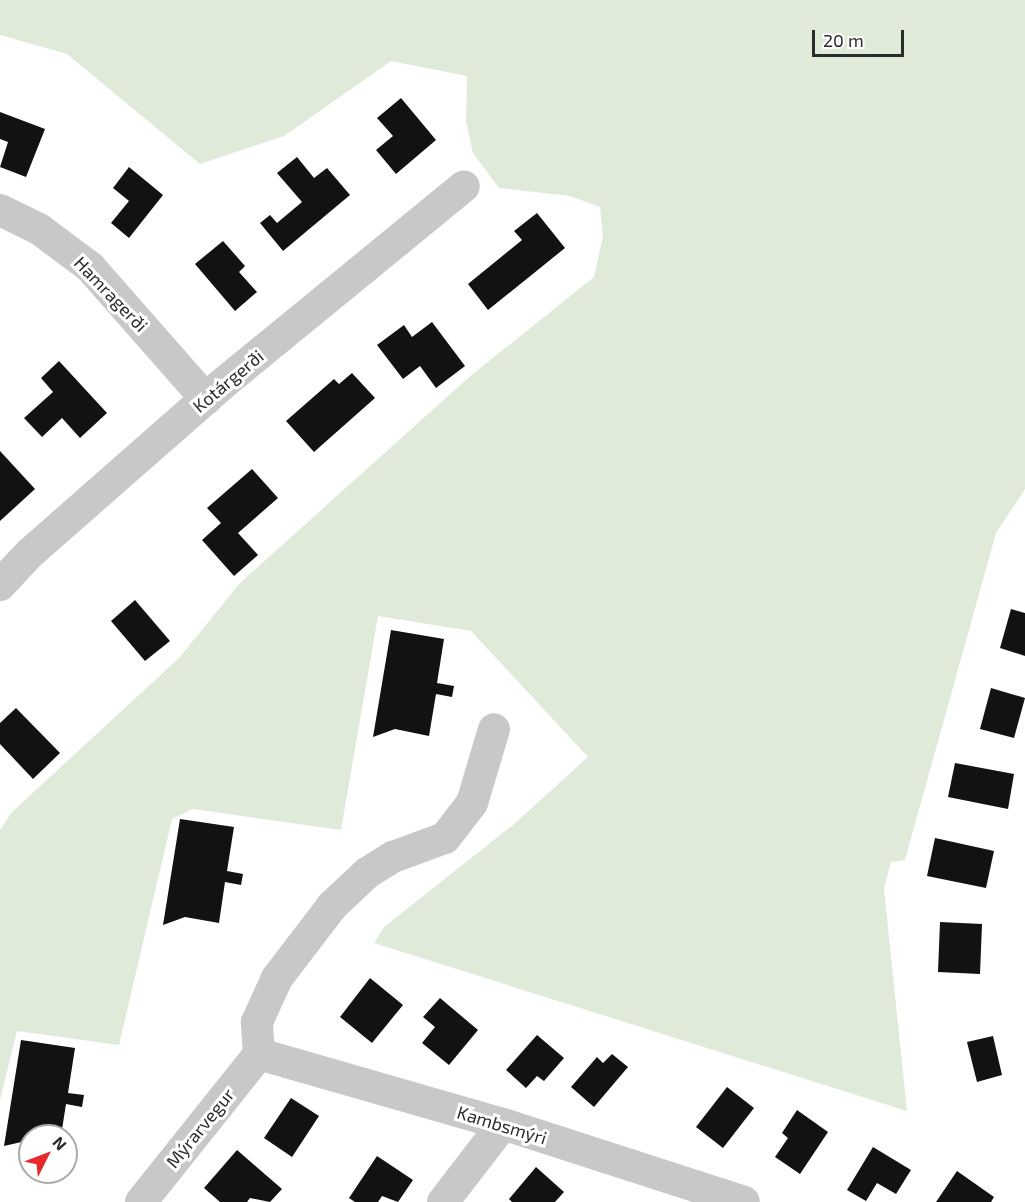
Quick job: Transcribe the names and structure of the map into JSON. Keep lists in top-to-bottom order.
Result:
{
  "streets": {
    "street": [
      "Hamragerði",
      "Kotárgerði",
      "Kambsmýri",
      "Mýrarvegur"
    ]
  },
  "crossings": [
    ["Hamragerði", "Kotárgerði"],
    ["Kambsmýri", "Mýrarvegur"]
  ],
  "scale_bar": "20 m",
  "north": "top right"
}
